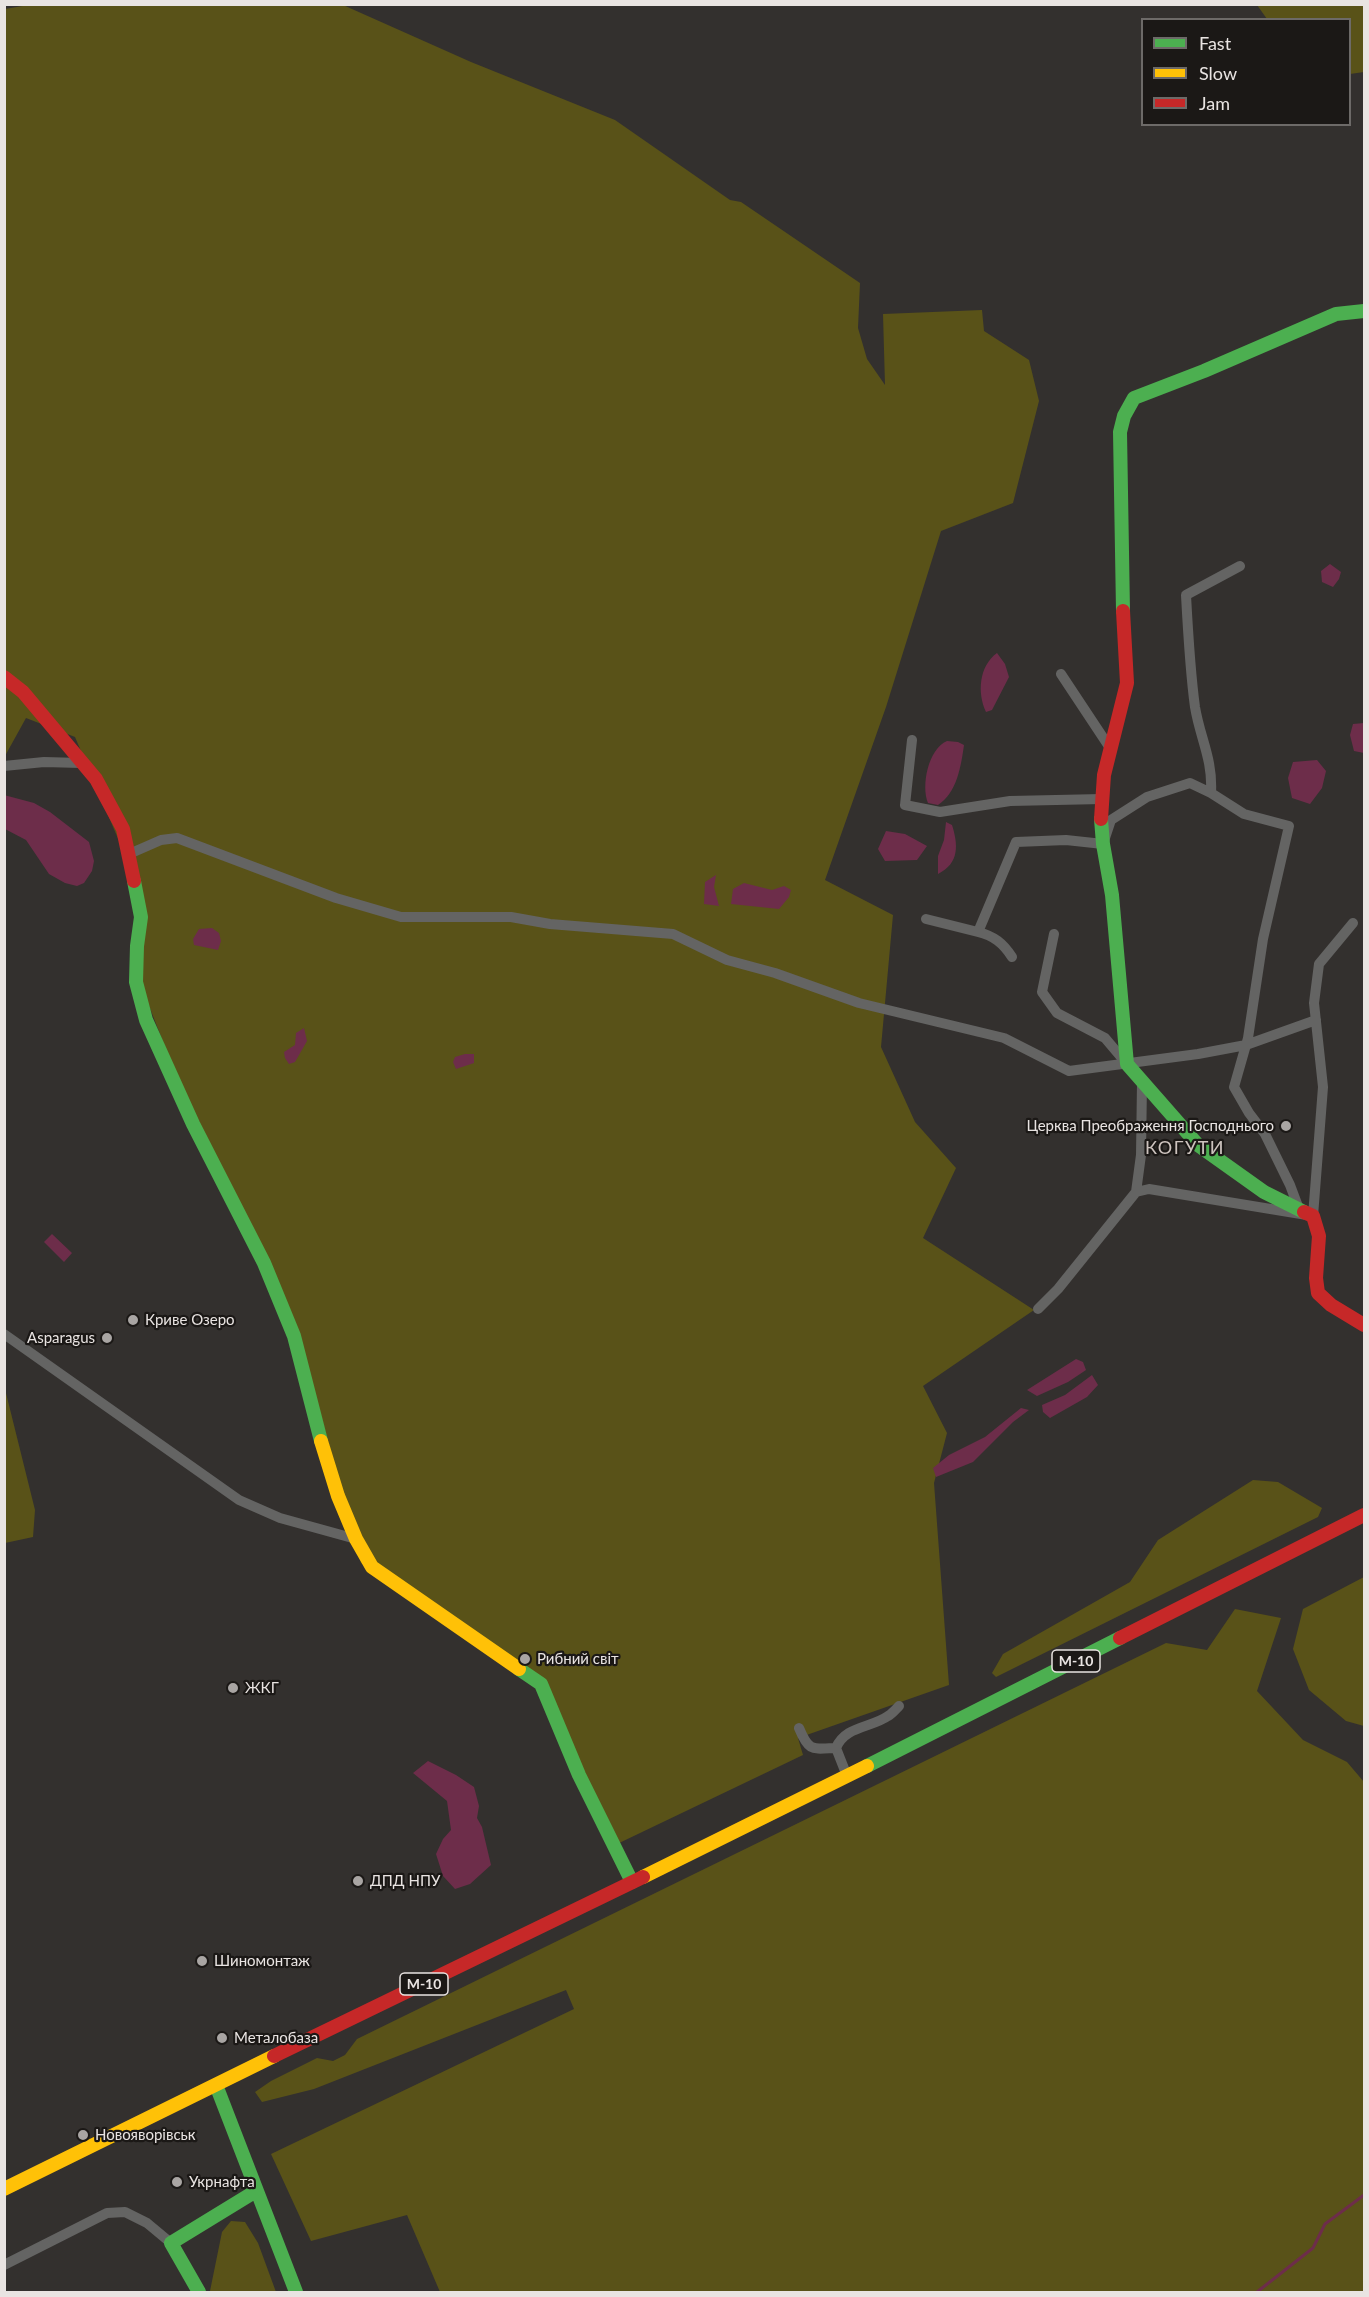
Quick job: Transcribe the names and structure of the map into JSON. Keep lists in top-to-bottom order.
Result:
{
  "streets": {
    "main road": ["М-10"]
  },
  "districts": ["КОГУТИ"],
  "places": [
    "Церква Преображення Господнього",
    "Криве Озеро",
    "Asparagus",
    "Рибний світ",
    "ЖКГ",
    "ДПД НПУ",
    "Шиномонтаж",
    "Металобаза",
    "Новояворівськ",
    "Укрнафта"
  ],
  "legend": ["Fast", "Slow", "Jam"]
}
